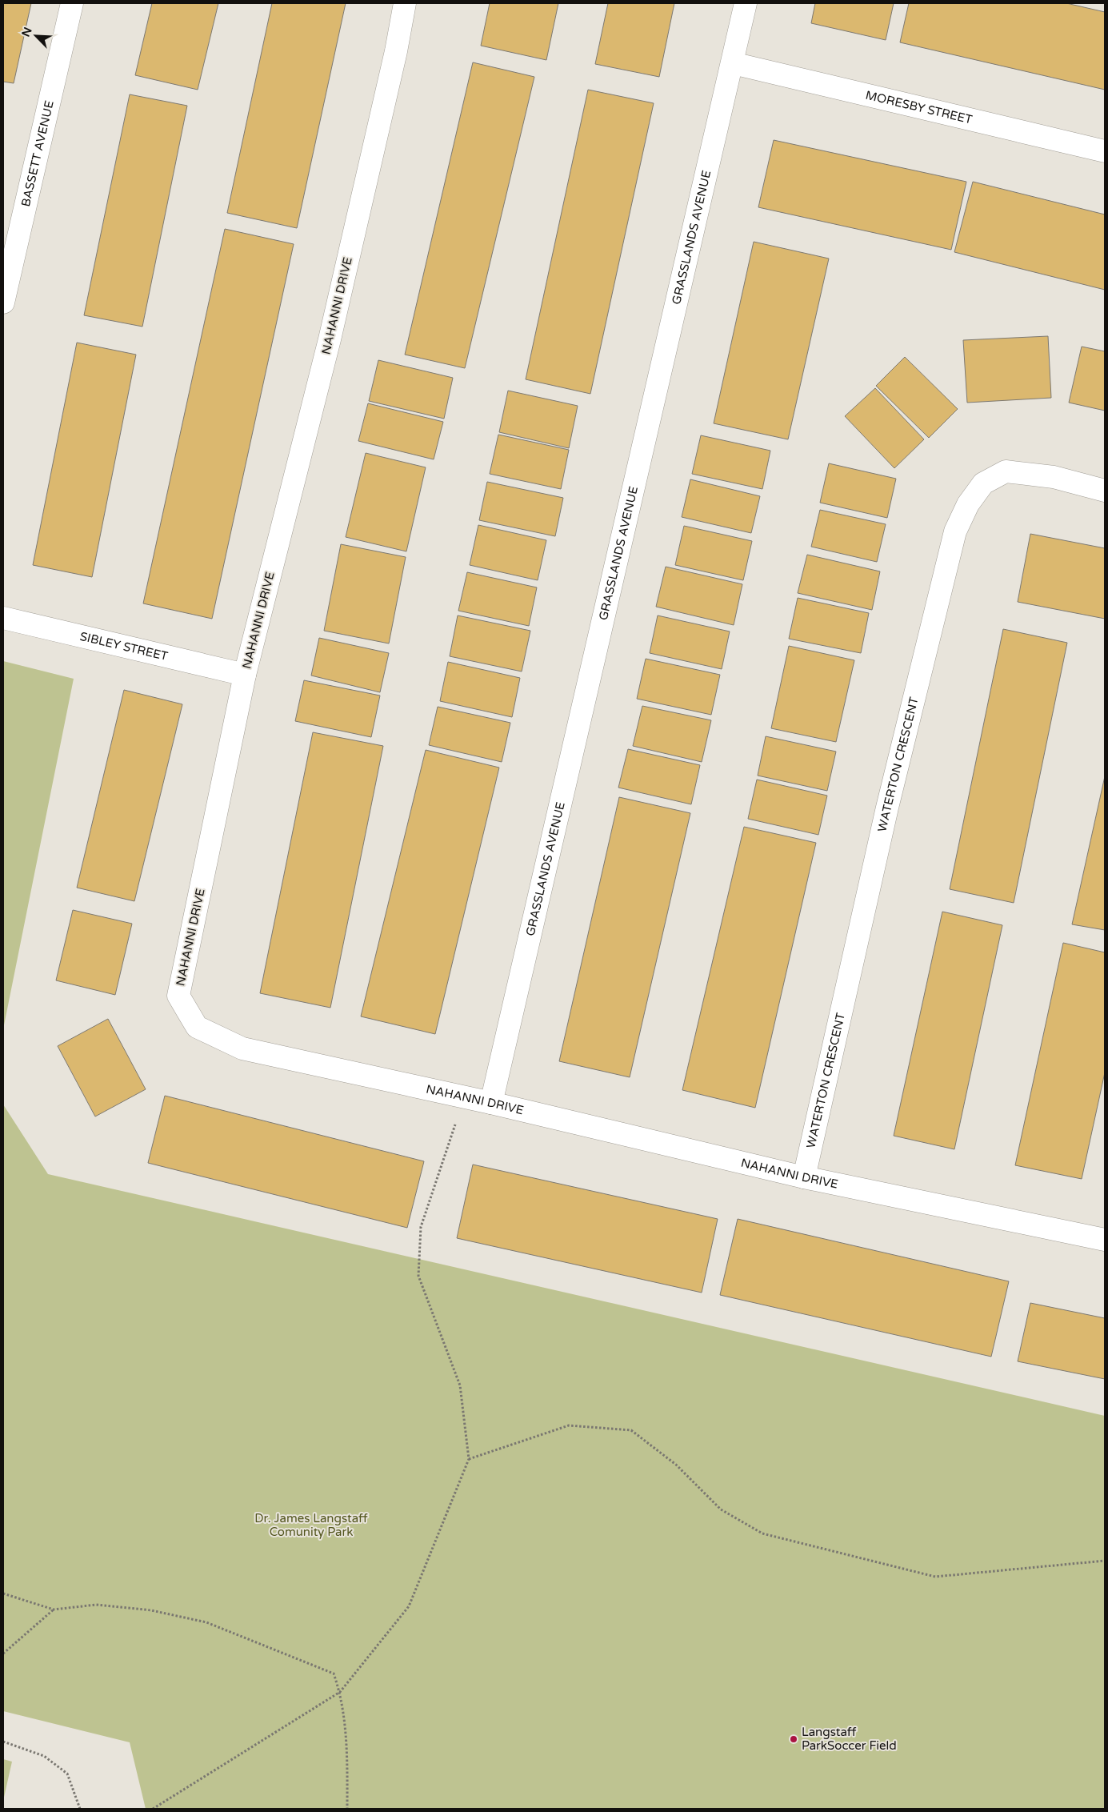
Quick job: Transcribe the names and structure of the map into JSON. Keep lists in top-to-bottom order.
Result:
{
  "streets": {
    "street": [
      "MORESBY STREET",
      "BASSETT AVENUE",
      "GRASSLANDS AVENUE",
      "NAHANNI DRIVE",
      "SIBLEY STREET",
      "WATERTON CRESCENT"
    ]
  },
  "crossings": [
    ["MORESBY STREET", "GRASSLANDS AVENUE"],
    ["GRASSLANDS AVENUE", "NAHANNI DRIVE"],
    ["NAHANNI DRIVE", "SIBLEY STREET"],
    ["NAHANNI DRIVE", "WATERTON CRESCENT"]
  ],
  "parks": ["Dr. James Langstaff Comunity Park"],
  "places": ["Langstaff ParkSoccer Field"],
  "north": "top left"
}
